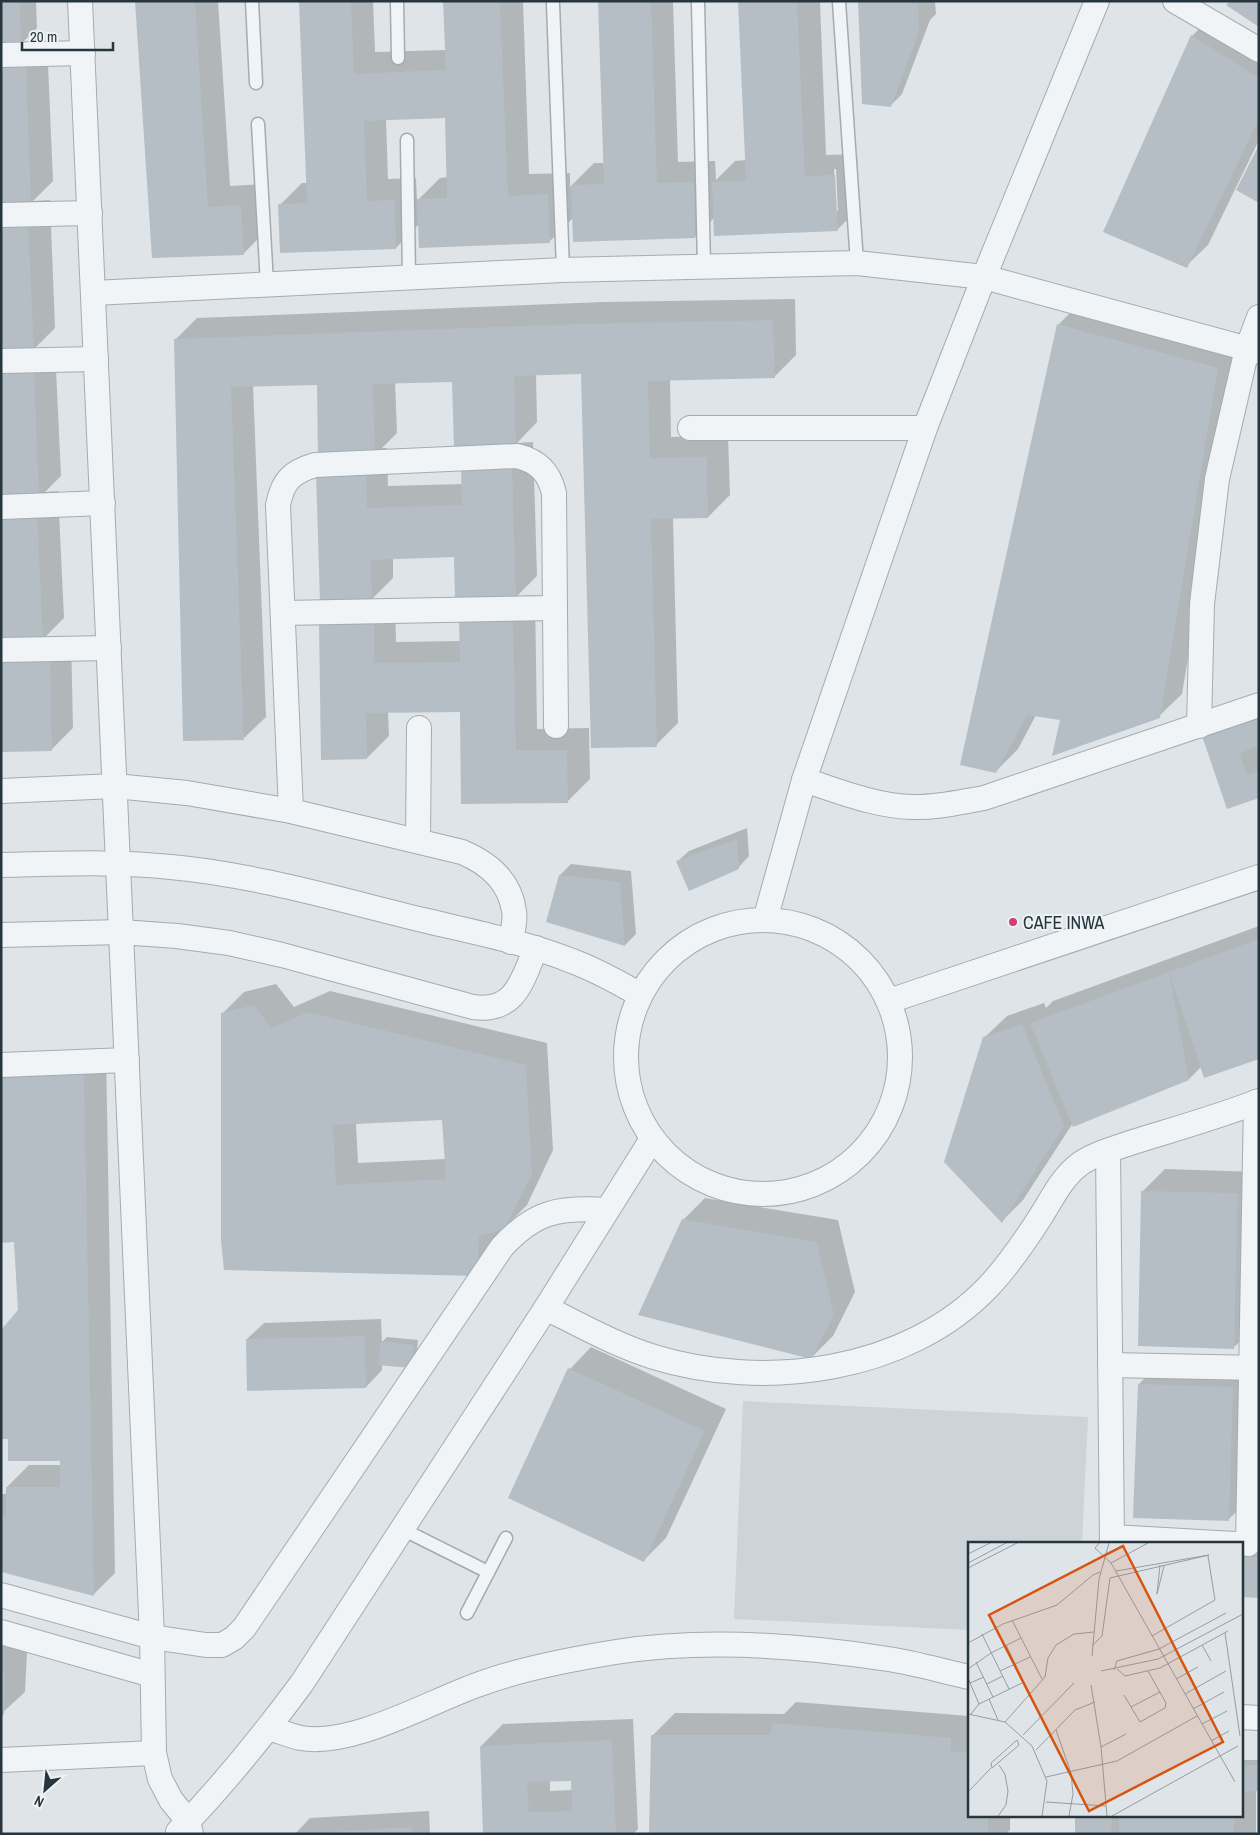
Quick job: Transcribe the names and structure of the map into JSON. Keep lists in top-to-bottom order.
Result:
{
  "places": ["CAFE INWA"],
  "scale_bar": "20 m",
  "north": "bottom left"
}
